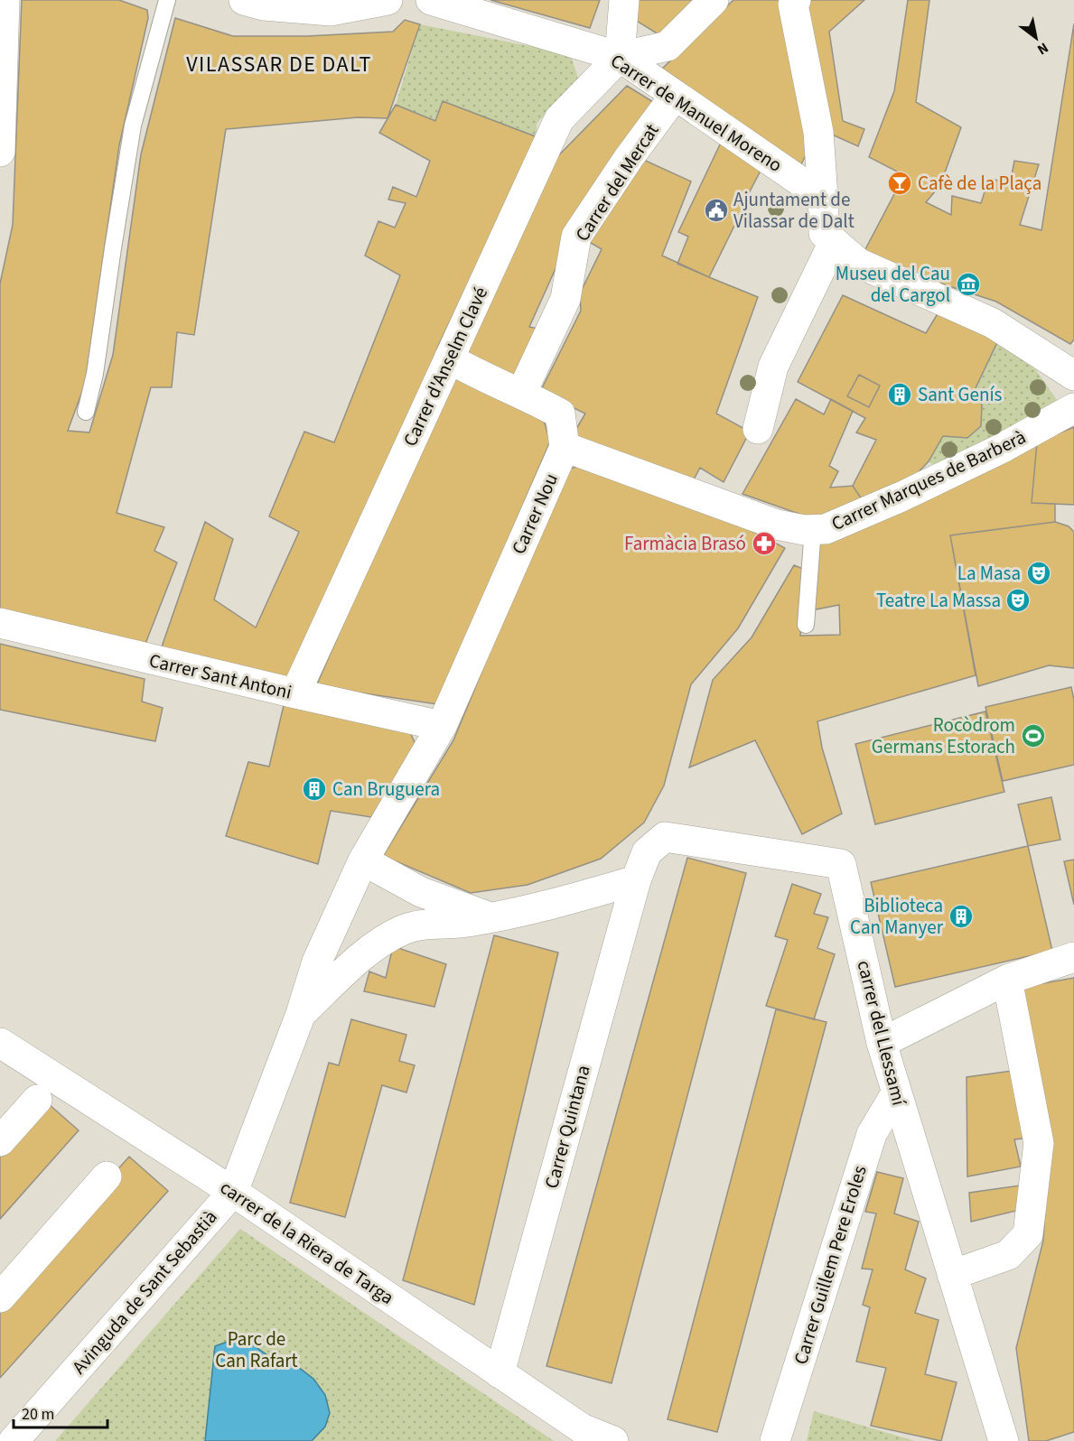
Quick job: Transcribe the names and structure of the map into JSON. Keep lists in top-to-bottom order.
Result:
{
  "streets": {
    "street": [
      "Carrer de Manuel Moreno",
      "Carrer del Mercat",
      "Carrer d'Anselm Clavé",
      "Carrer Marques de Barberà",
      "Carrer Nou",
      "Carrer Sant Antoni",
      "carrer del Llessamí",
      "Carrer Quintana",
      "carrer de la Riera de Targa",
      "Carrer Guillem Pere Eroles",
      "Avinguda de Sant Sebastià"
    ]
  },
  "crossings": [
    ["Carrer de Manuel Moreno", "Carrer del Mercat"],
    ["Carrer de Manuel Moreno", "Carrer d'Anselm Clavé"],
    ["Carrer d'Anselm Clavé", "Carrer Sant Antoni"],
    ["Carrer Marques de Barberà", "Carrer Nou"],
    ["Carrer Nou", "Carrer Sant Antoni"],
    ["carrer del Llessamí", "Carrer Quintana"],
    ["carrer del Llessamí", "Carrer Guillem Pere Eroles"],
    ["Carrer Quintana", "carrer de la Riera de Targa"],
    ["carrer de la Riera de Targa", "Avinguda de Sant Sebastià"]
  ],
  "districts": ["VILASSAR DE DALT"],
  "parks": ["Parc de Can Rafart"],
  "places": {
    "bar": ["Cafè de la Plaça"],
    "public building": ["Ajuntament de Vilassar de Dalt"],
    "museum": ["Museu del Cau del Cargol"],
    "building": ["Sant Genís", "Can Bruguera", "Biblioteca Can Manyer"],
    "pharmacy": ["Farmàcia Brasó"],
    "theatre": ["La Masa", "Teatre La Massa"],
    "sports": ["Rocòdrom Germans Estorach"]
  },
  "scale_bar": "20 m",
  "north": "bottom right"
}
